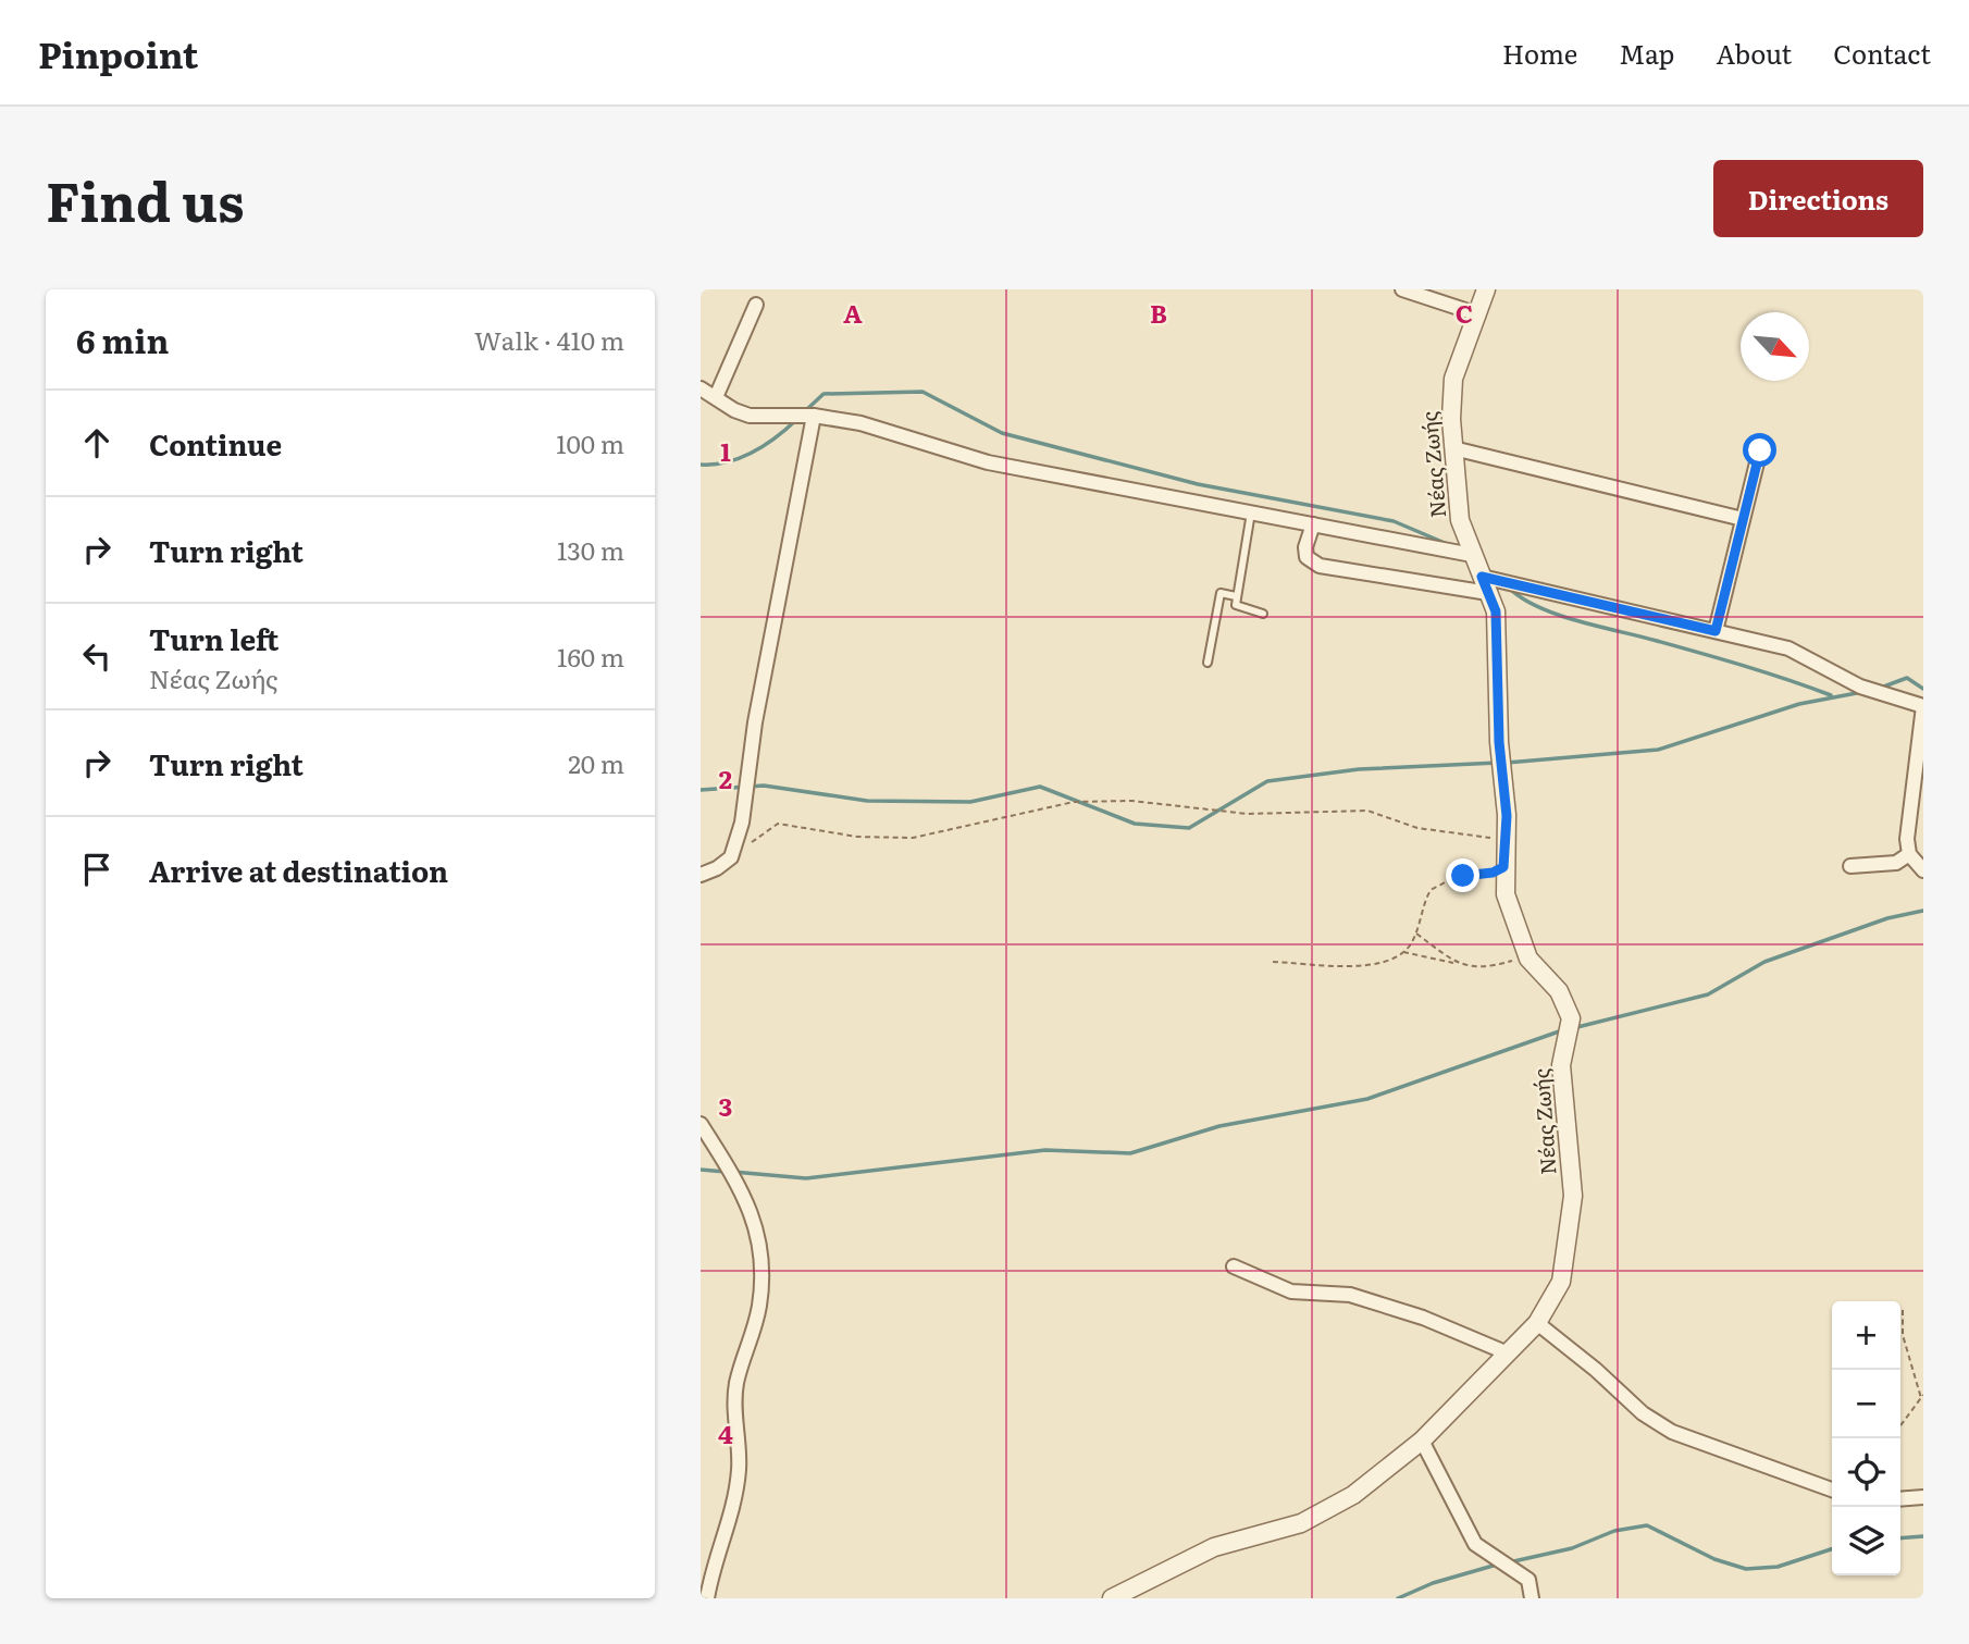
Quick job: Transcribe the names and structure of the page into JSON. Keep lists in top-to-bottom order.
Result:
{
  "streets": {
    "street": ["Νέας Ζωής"]
  },
  "north": "bottom right",
  "page": {
    "header": "Pinpoint",
    "nav": [
      "Home",
      "Map",
      "About",
      "Contact"
    ],
    "title": "Find us",
    "buttons": "Directions",
    "heading": ["6 min", "Walk · 410 m"],
    "list": [
      ["Continue", "100 m"],
      ["Turn right", "130 m"],
      ["Turn left", "Νέας Ζωής", "160 m"],
      ["Turn right", "20 m"],
      "Arrive at destination"
    ],
    "map_buttons": ["+", "−"]
  },
  "grid": {
    "columns": ["A", "B", "C"],
    "rows": [
      "1",
      "2",
      "3",
      "4"
    ]
  }
}
